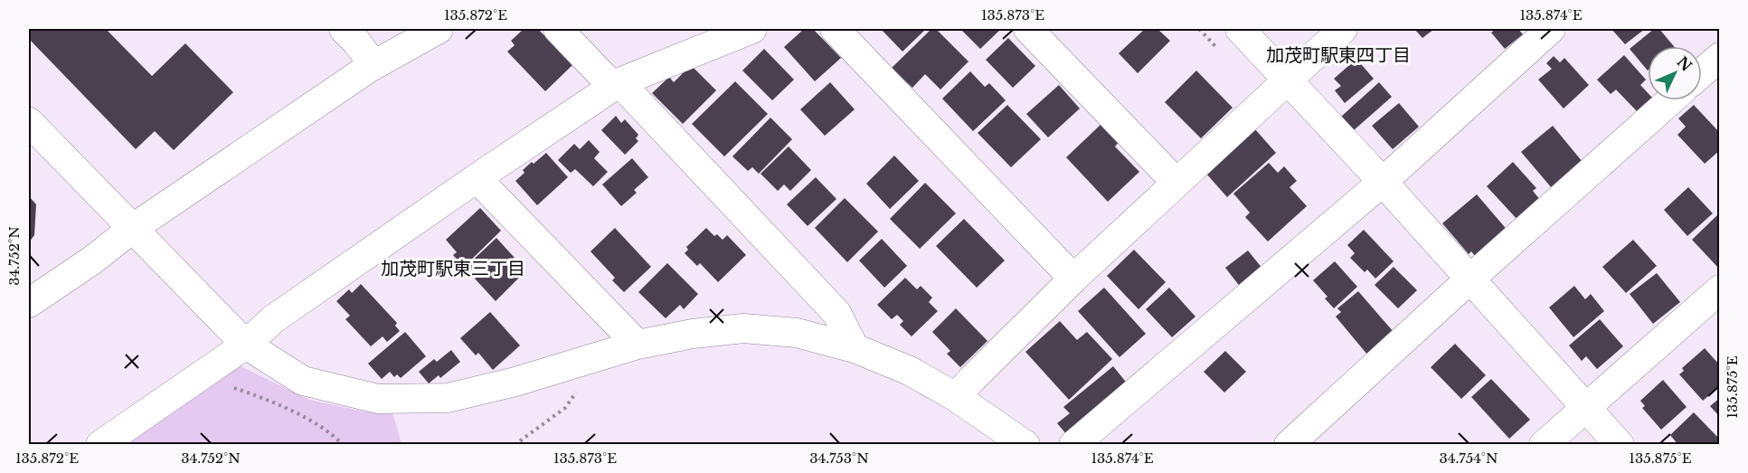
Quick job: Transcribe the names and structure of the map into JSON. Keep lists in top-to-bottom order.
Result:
{
  "districts": ["加茂町駅東四丁目", "加茂町駅東三丁目"],
  "north": "top right",
  "coordinates": [
    "135.872°E",
    "135.873°E",
    "135.874°E",
    "34.752°N",
    "135.875°E",
    "34.753°N",
    "34.754°N"
  ]
}
